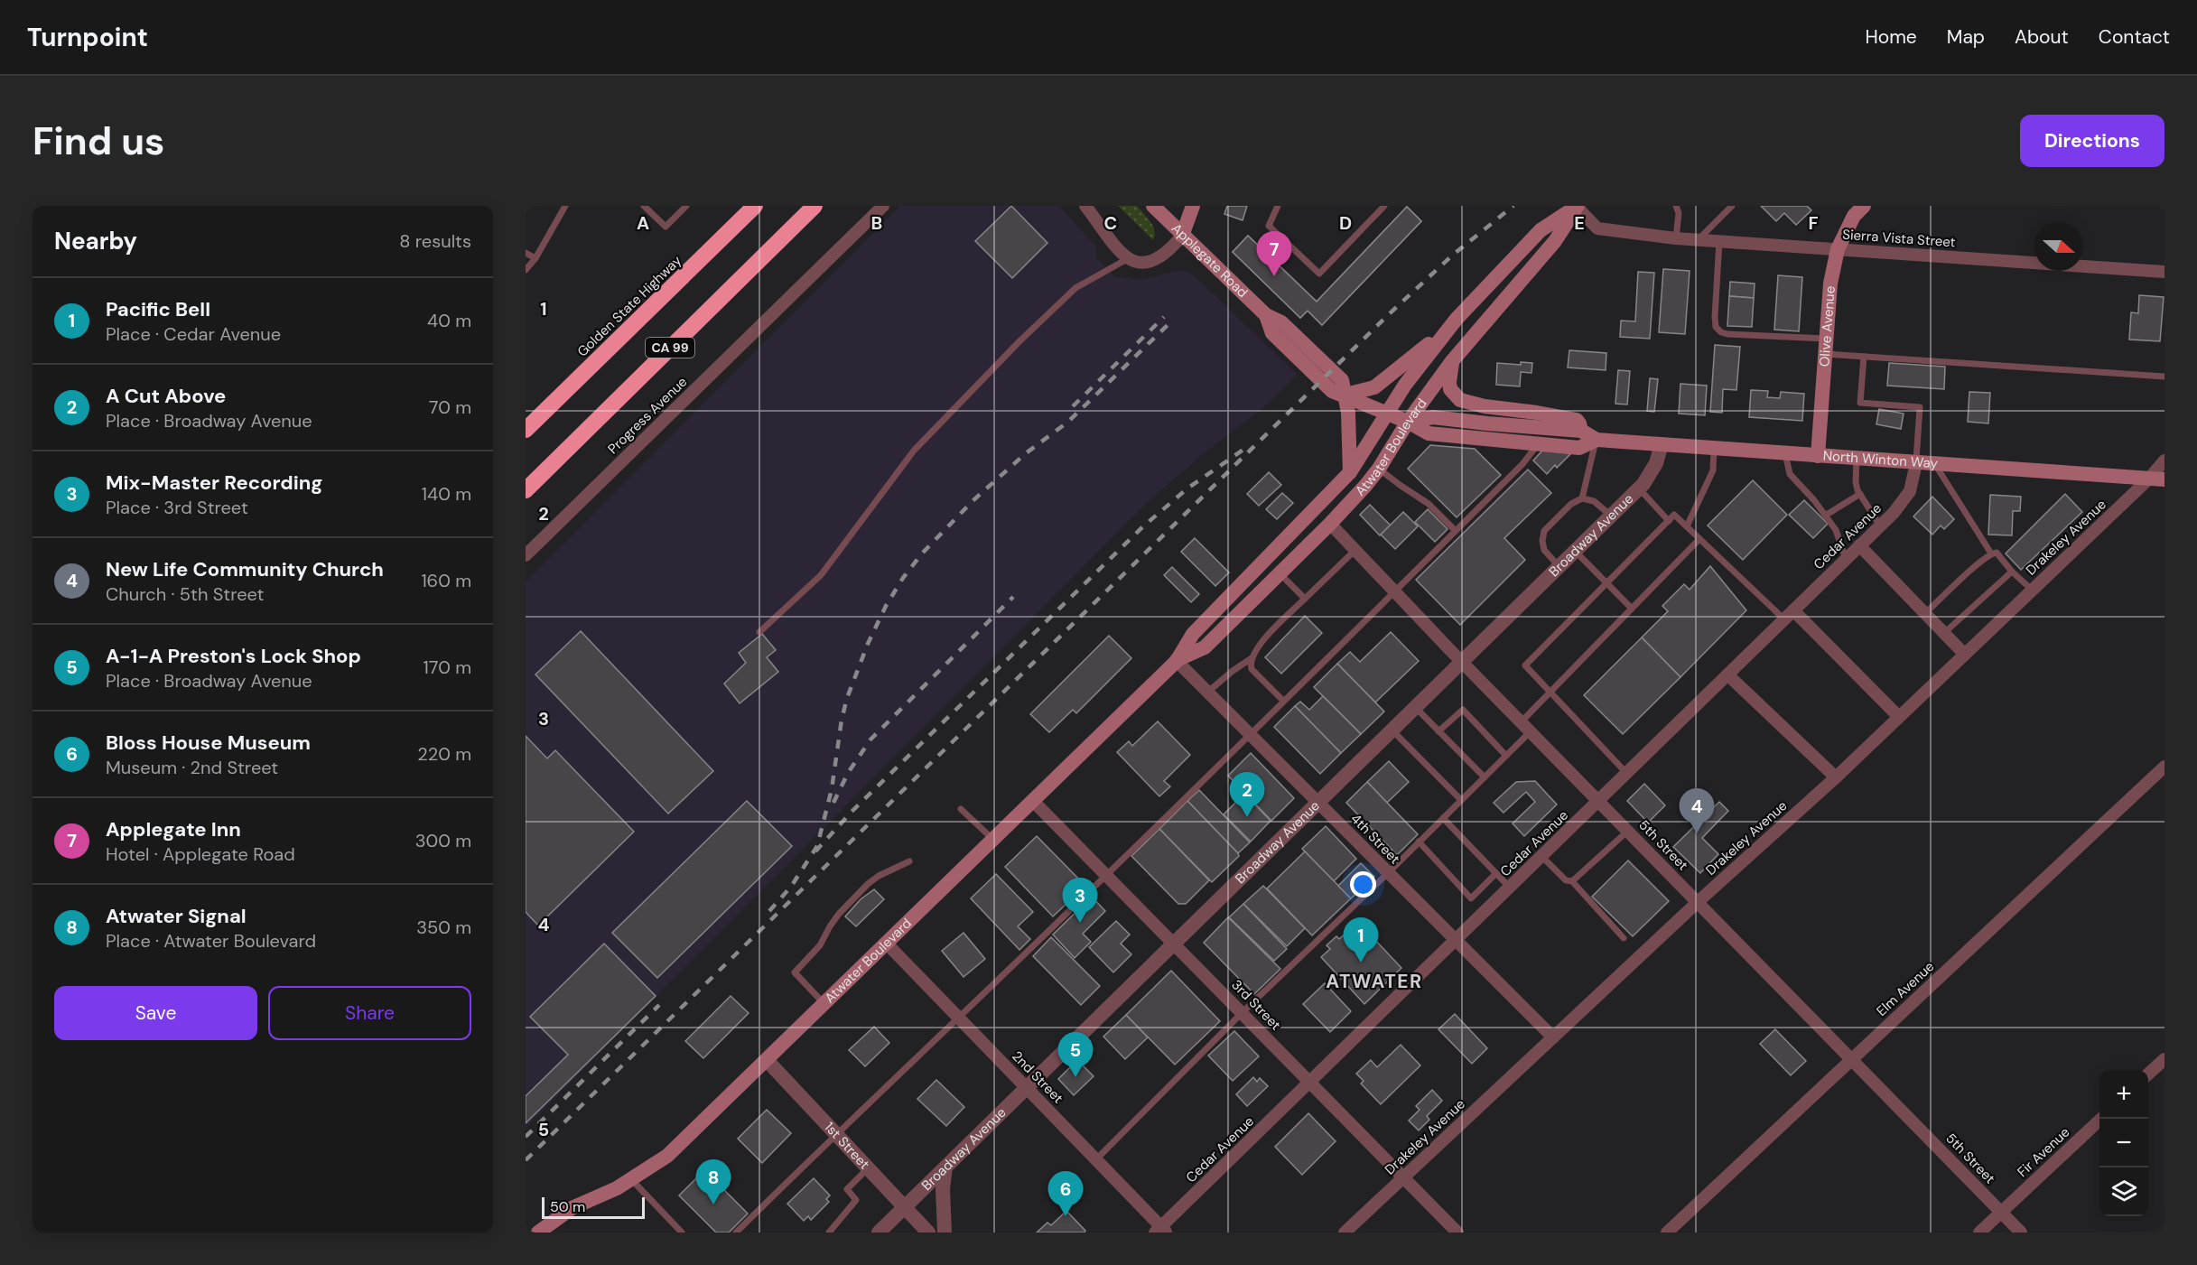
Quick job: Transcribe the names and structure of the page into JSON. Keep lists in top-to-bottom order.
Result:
{
  "streets": {
    "highway": ["Golden State Highway", "CA 99"],
    "main road": [
      "Applegate Road",
      "Olive Avenue",
      "Atwater Boulevard",
      "North Winton Way"
    ],
    "street": [
      "Sierra Vista Street",
      "Progress Avenue",
      "Broadway Avenue",
      "Cedar Avenue",
      "Drakeley Avenue",
      "4th Street",
      "5th Street",
      "Elm Avenue",
      "3rd Street",
      "2nd Street",
      "1st Street",
      "Fir Avenue"
    ]
  },
  "crossings": [
    ["Sierra Vista Street", "Olive Avenue"],
    ["Sierra Vista Street", "Atwater Boulevard"],
    ["Applegate Road", "Atwater Boulevard"],
    ["Applegate Road", "North Winton Way"],
    ["Olive Avenue", "North Winton Way"],
    ["Atwater Boulevard", "North Winton Way"],
    ["Atwater Boulevard", "4th Street"],
    ["Atwater Boulevard", "5th Street"],
    ["Atwater Boulevard", "3rd Street"],
    ["Atwater Boulevard", "2nd Street"],
    ["Atwater Boulevard", "1st Street"],
    ["North Winton Way", "Broadway Avenue"],
    ["North Winton Way", "Cedar Avenue"],
    ["North Winton Way", "Drakeley Avenue"],
    ["Broadway Avenue", "4th Street"],
    ["Broadway Avenue", "5th Street"],
    ["Broadway Avenue", "3rd Street"],
    ["Broadway Avenue", "2nd Street"],
    ["Broadway Avenue", "1st Street"],
    ["Cedar Avenue", "4th Street"],
    ["Cedar Avenue", "5th Street"],
    ["Cedar Avenue", "3rd Street"],
    ["Cedar Avenue", "2nd Street"],
    ["Drakeley Avenue", "4th Street"],
    ["Drakeley Avenue", "5th Street"],
    ["Drakeley Avenue", "3rd Street"],
    ["5th Street", "Elm Avenue"],
    ["5th Street", "Fir Avenue"]
  ],
  "districts": ["ATWATER"],
  "scale_bar": "50 m",
  "north": "right",
  "page": {
    "header": "Turnpoint",
    "nav": [
      "Home",
      "Map",
      "About",
      "Contact"
    ],
    "buttons": [
      "Directions",
      ["Save", "Share"]
    ],
    "title": "Find us",
    "heading": ["Nearby", "8 results"],
    "pins": [
      "7",
      "2",
      "4",
      "3",
      "1",
      "5",
      "8",
      "6"
    ],
    "list": [
      {
        "mark": "1",
        "name": "Pacific Bell",
        "note": "Place · Cedar Avenue",
        "value": "40 m"
      },
      {
        "mark": "2",
        "name": "A Cut Above",
        "note": "Place · Broadway Avenue",
        "value": "70 m"
      },
      {
        "mark": "3",
        "name": "Mix-Master Recording",
        "note": "Place · 3rd Street",
        "value": "140 m"
      },
      {
        "mark": "4",
        "name": "New Life Community Church",
        "note": "Church · 5th Street",
        "value": "160 m"
      },
      {
        "mark": "5",
        "name": "A-1-A Preston's Lock Shop",
        "note": "Place · Broadway Avenue",
        "value": "170 m"
      },
      {
        "mark": "6",
        "name": "Bloss House Museum",
        "note": "Museum · 2nd Street",
        "value": "220 m"
      },
      {
        "mark": "7",
        "name": "Applegate Inn",
        "note": "Hotel · Applegate Road",
        "value": "300 m"
      },
      {
        "mark": "8",
        "name": "Atwater Signal",
        "note": "Place · Atwater Boulevard",
        "value": "350 m"
      }
    ],
    "map_buttons": ["+", "−"],
    "scale": "50 m"
  },
  "grid": {
    "columns": [
      "A",
      "B",
      "C",
      "D",
      "E",
      "F"
    ],
    "rows": [
      "1",
      "2",
      "3",
      "4",
      "5"
    ]
  }
}
